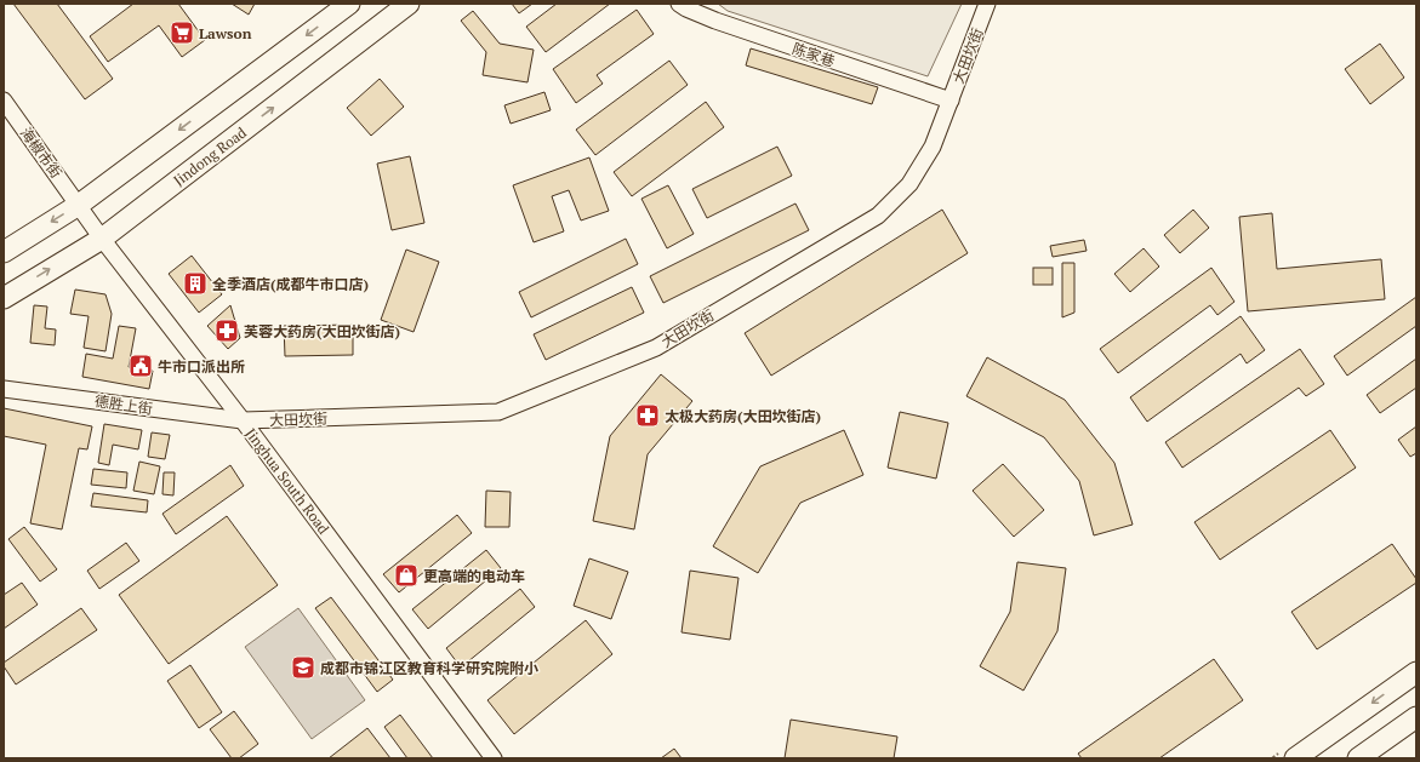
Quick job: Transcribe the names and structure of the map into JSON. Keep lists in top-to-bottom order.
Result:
{
  "streets": {
    "main road": ["Jindong Road"],
    "street": [
      "陈家巷",
      "大田坎街",
      "海椒市街",
      "德胜上街",
      "Jinghua South Road"
    ]
  },
  "crossings": [
    ["陈家巷", "大田坎街"],
    ["大田坎街", "德胜上街"],
    ["大田坎街", "Jinghua South Road"],
    ["海椒市街", "Jinghua South Road"],
    ["Jindong Road", "Jinghua South Road"],
    ["德胜上街", "Jinghua South Road"]
  ],
  "places": {
    "supermarket": ["Lawson"],
    "building": ["全季酒店(成都牛市口店)"],
    "pharmacy": ["芙蓉大药房(大田坎街店)", "太极大药房(大田坎街店)"],
    "public building": ["牛市口派出所"],
    "shop": ["更高端的电动车"],
    "school or university": ["成都市锦江区教育科学研究院附小"]
  }
}
